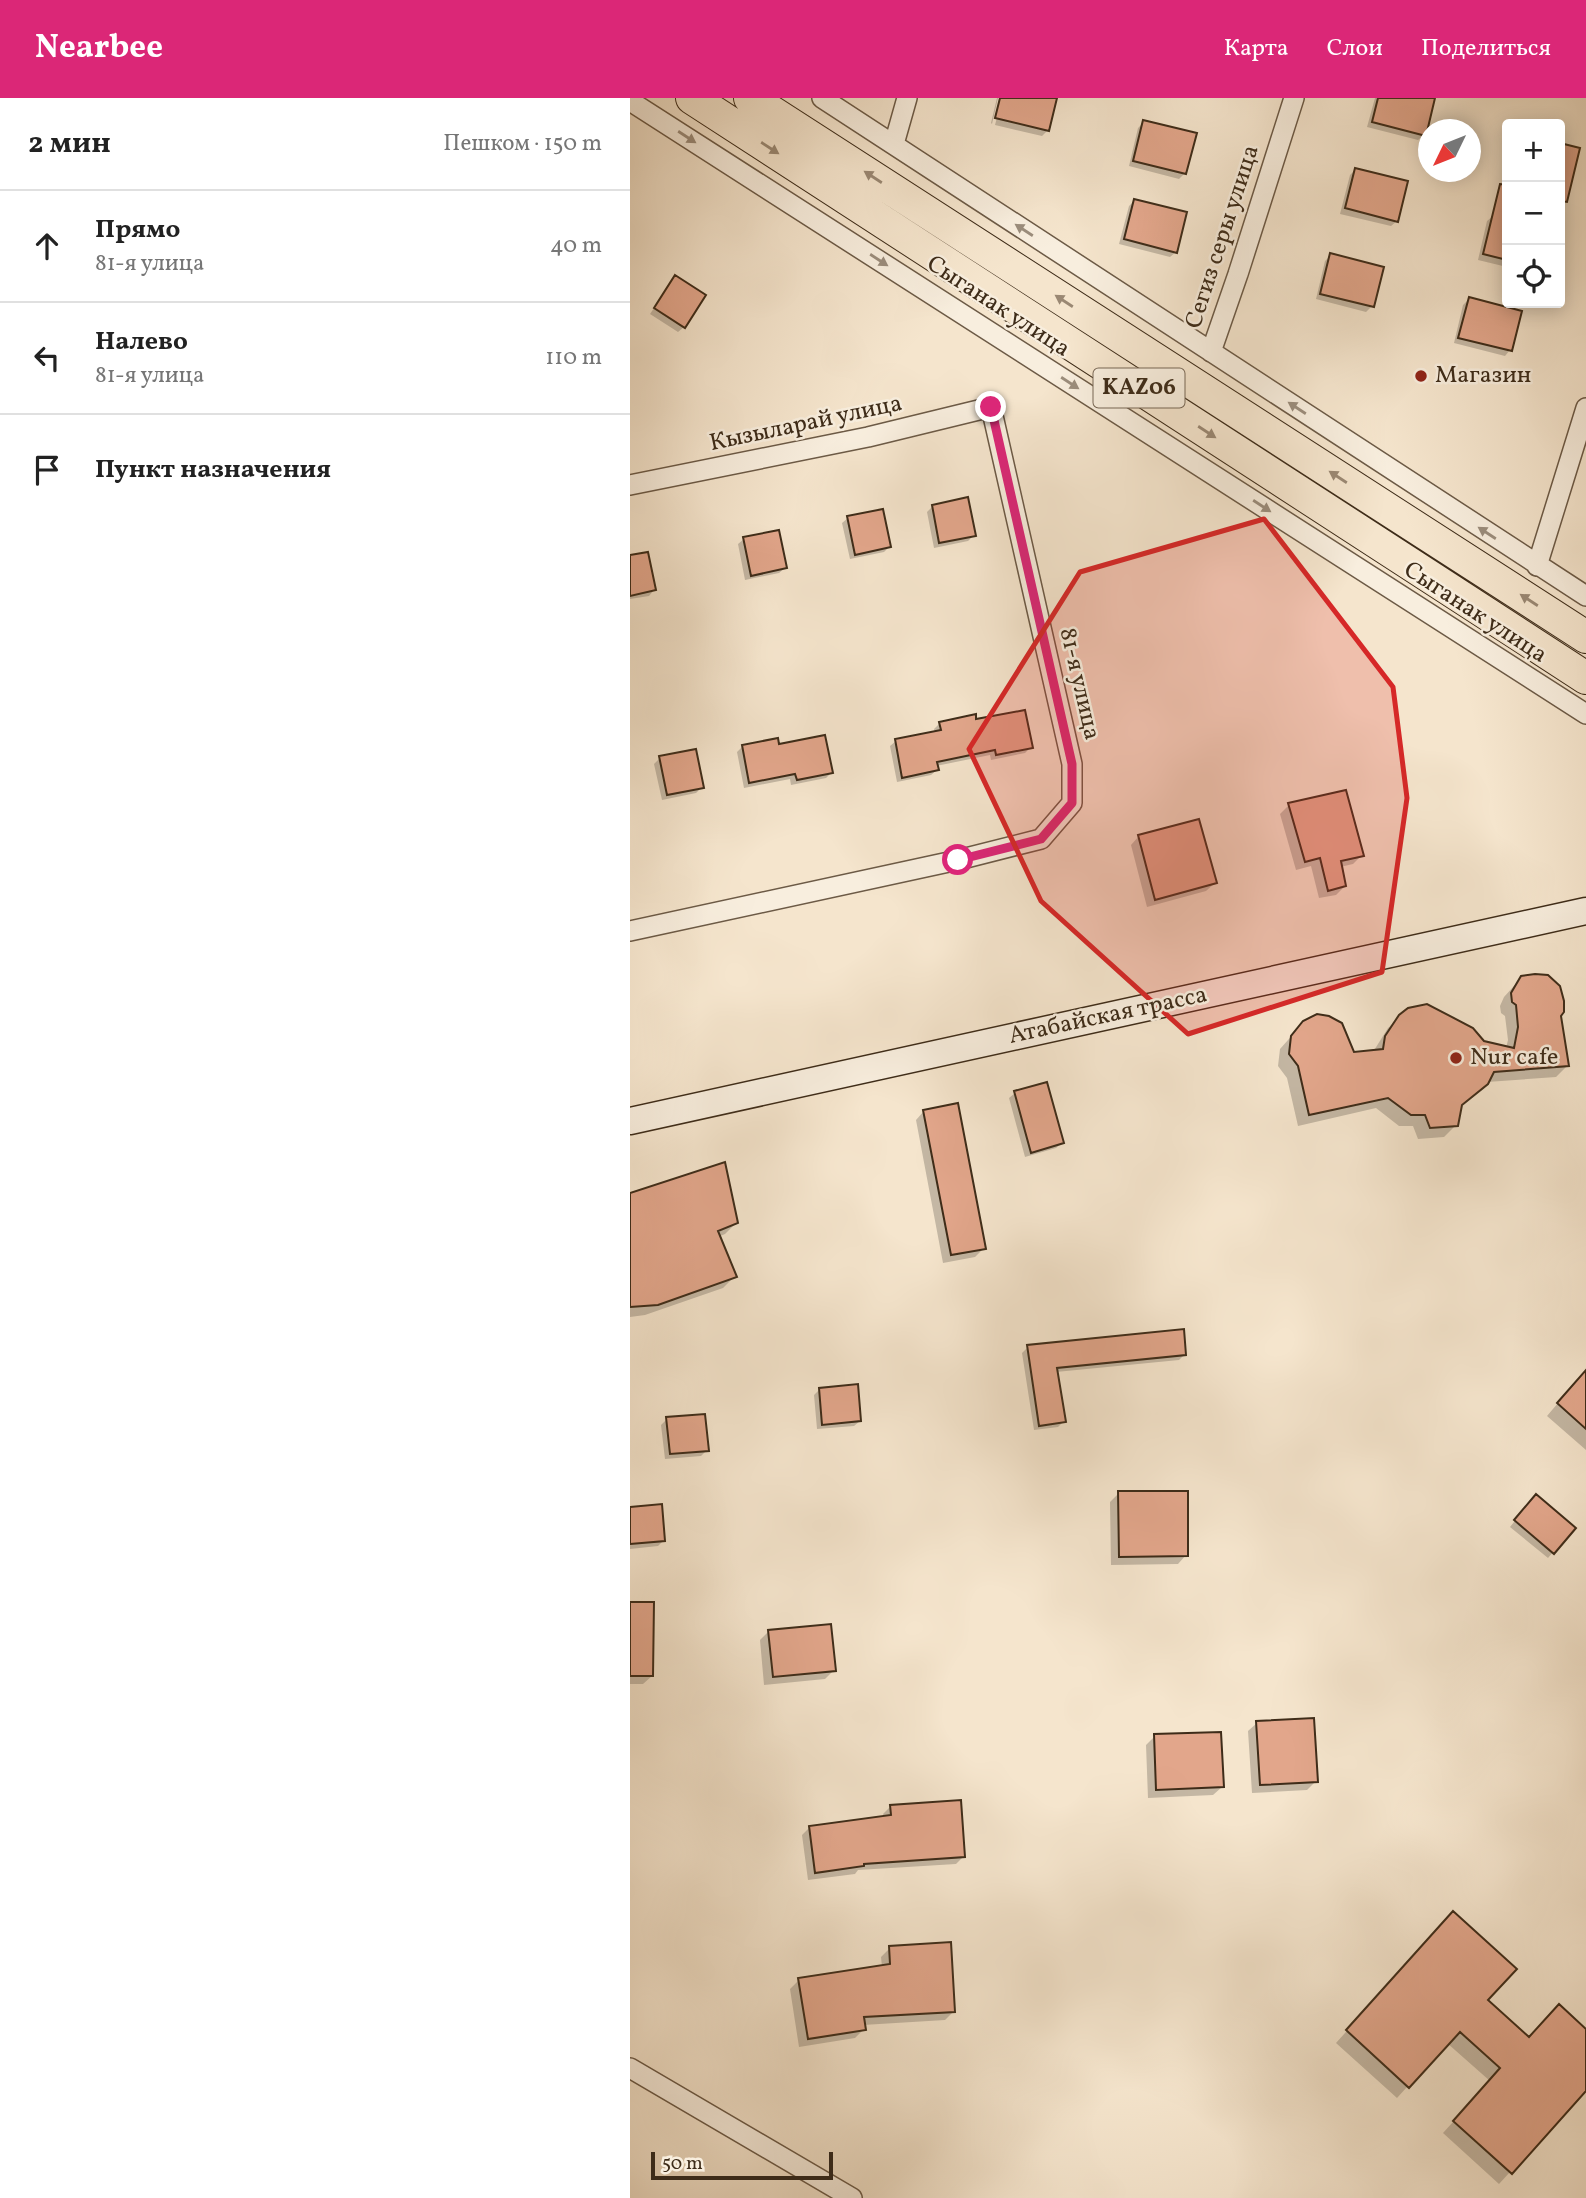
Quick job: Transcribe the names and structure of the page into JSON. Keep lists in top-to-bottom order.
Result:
{
  "streets": {
    "highway": ["KАZ06"],
    "main road": ["Атабайская трасса"],
    "street": [
      "Сегиз серы улица",
      "Сыганак улица",
      "Кызыларай улица",
      "81-я улица"
    ]
  },
  "crossings": [
    ["Кызыларай улица", "81-я улица"]
  ],
  "places": ["Магазин", "Nur cafe"],
  "scale_bar": "50 m",
  "north": "bottom left",
  "page": {
    "header": "Nearbee",
    "nav": ["Карта", "Слои", "Поделиться"],
    "heading": ["2 мин", "Пешком · 150 m"],
    "map_buttons": ["+", "−"],
    "list": [
      ["Прямо", "81-я улица", "40 m"],
      ["Налево", "81-я улица", "110 m"],
      "Пункт назначения"
    ],
    "scale": "50 m"
  }
}
